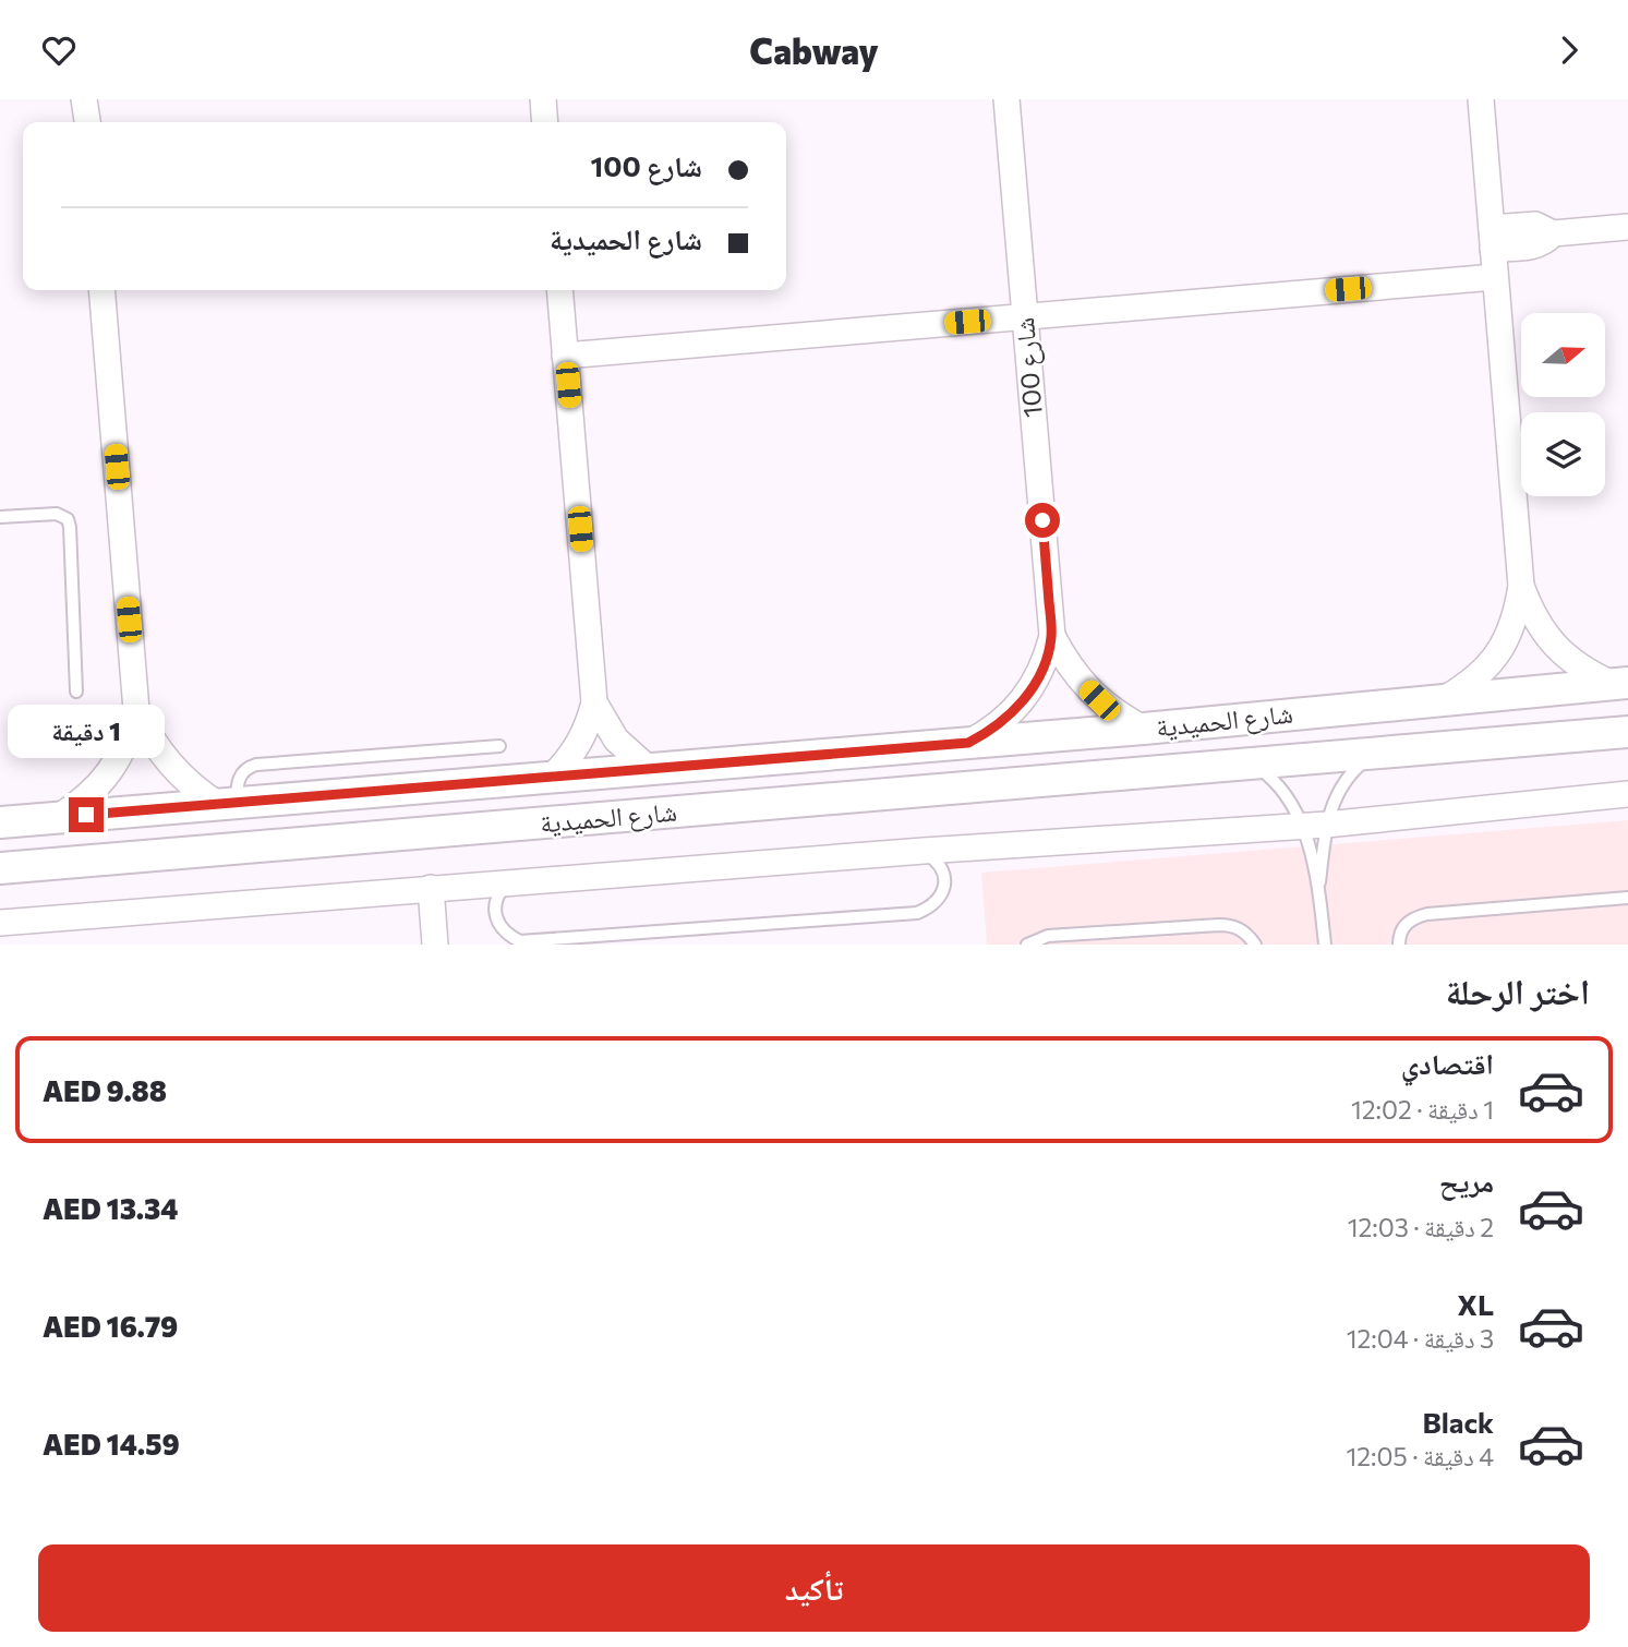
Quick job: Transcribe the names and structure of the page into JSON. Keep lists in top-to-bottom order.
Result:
{
  "streets": {
    "street": ["شارع 100", "شارع الحميدية"]
  },
  "crossings": [
    ["شارع 100", "شارع الحميدية"]
  ],
  "north": "right",
  "page": {
    "header": "Cabway",
    "banner": ["شارع 100", "شارع الحميدية"],
    "bubble": "1 دقيقة",
    "heading": "اختر الرحلة",
    "list": [
      {
        "name": "اقتصادي",
        "note": "1 دقيقة · 12:02",
        "value": "AED 9.88"
      },
      {
        "name": "مريح",
        "note": "2 دقيقة · 12:03",
        "value": "AED 13.34"
      },
      {
        "name": "XL",
        "note": "3 دقيقة · 12:04",
        "value": "AED 16.79"
      },
      {
        "name": "Black",
        "note": "4 دقيقة · 12:05",
        "value": "AED 14.59"
      }
    ],
    "buttons": "تأكيد"
  }
}
